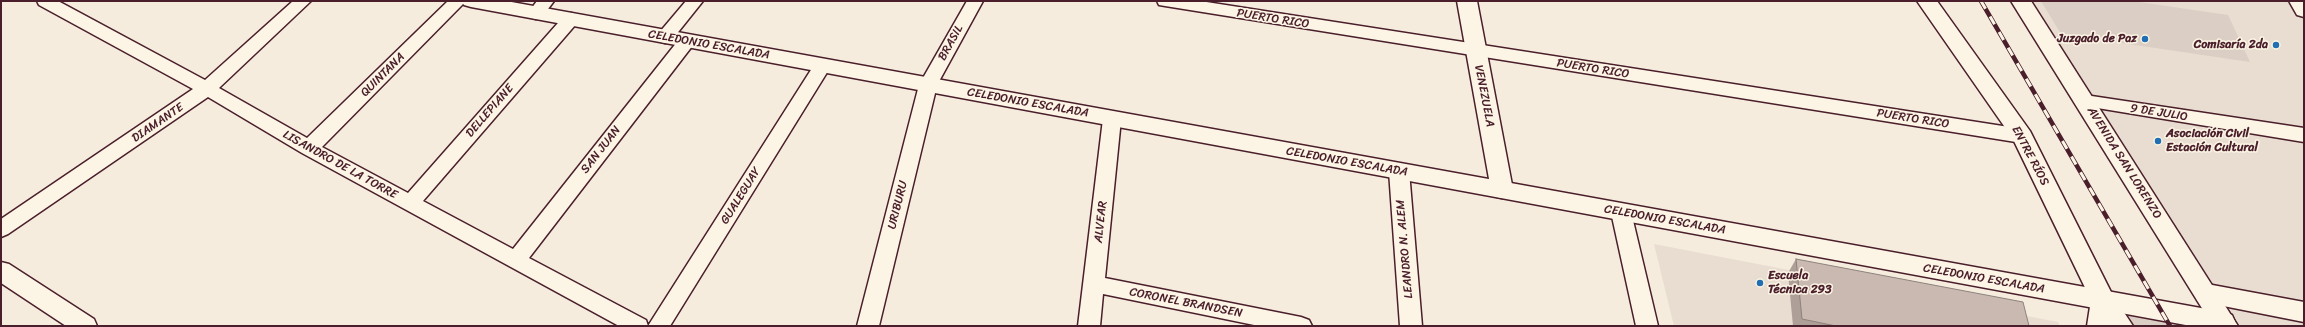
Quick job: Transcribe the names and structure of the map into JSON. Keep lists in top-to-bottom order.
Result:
{
  "streets": {
    "main road": [
      "CELEDONIO ESCALADA",
      "VENEZUELA",
      "ENTRE RÍOS",
      "AVENIDA SAN LORENZO"
    ],
    "street": [
      "PUERTO RICO",
      "BRASIL",
      "QUINTANA",
      "DELLEPIANE",
      "9 DE JULIO",
      "DIAMANTE",
      "SAN JUAN",
      "LISANDRO DE LA TORRE",
      "GUALEGUAY",
      "URIBURU",
      "ALVEAR",
      "LEANDRO N. ALEM",
      "CORONEL BRANDSEN"
    ]
  },
  "crossings": [
    ["PUERTO RICO", "VENEZUELA"],
    ["PUERTO RICO", "ENTRE RÍOS"],
    ["BRASIL", "CELEDONIO ESCALADA"],
    ["BRASIL", "URIBURU"],
    ["CELEDONIO ESCALADA", "VENEZUELA"],
    ["CELEDONIO ESCALADA", "DELLEPIANE"],
    ["CELEDONIO ESCALADA", "SAN JUAN"],
    ["CELEDONIO ESCALADA", "ENTRE RÍOS"],
    ["CELEDONIO ESCALADA", "AVENIDA SAN LORENZO"],
    ["CELEDONIO ESCALADA", "GUALEGUAY"],
    ["CELEDONIO ESCALADA", "URIBURU"],
    ["CELEDONIO ESCALADA", "ALVEAR"],
    ["CELEDONIO ESCALADA", "LEANDRO N. ALEM"],
    ["QUINTANA", "LISANDRO DE LA TORRE"],
    ["DELLEPIANE", "LISANDRO DE LA TORRE"],
    ["9 DE JULIO", "AVENIDA SAN LORENZO"],
    ["DIAMANTE", "LISANDRO DE LA TORRE"],
    ["SAN JUAN", "LISANDRO DE LA TORRE"],
    ["ALVEAR", "CORONEL BRANDSEN"]
  ],
  "places": [
    "Juzgado de Paz",
    "Comisaría 2da",
    "Asociación Civil Estación Cultural",
    "Escuela Técnica 293"
  ]
}
